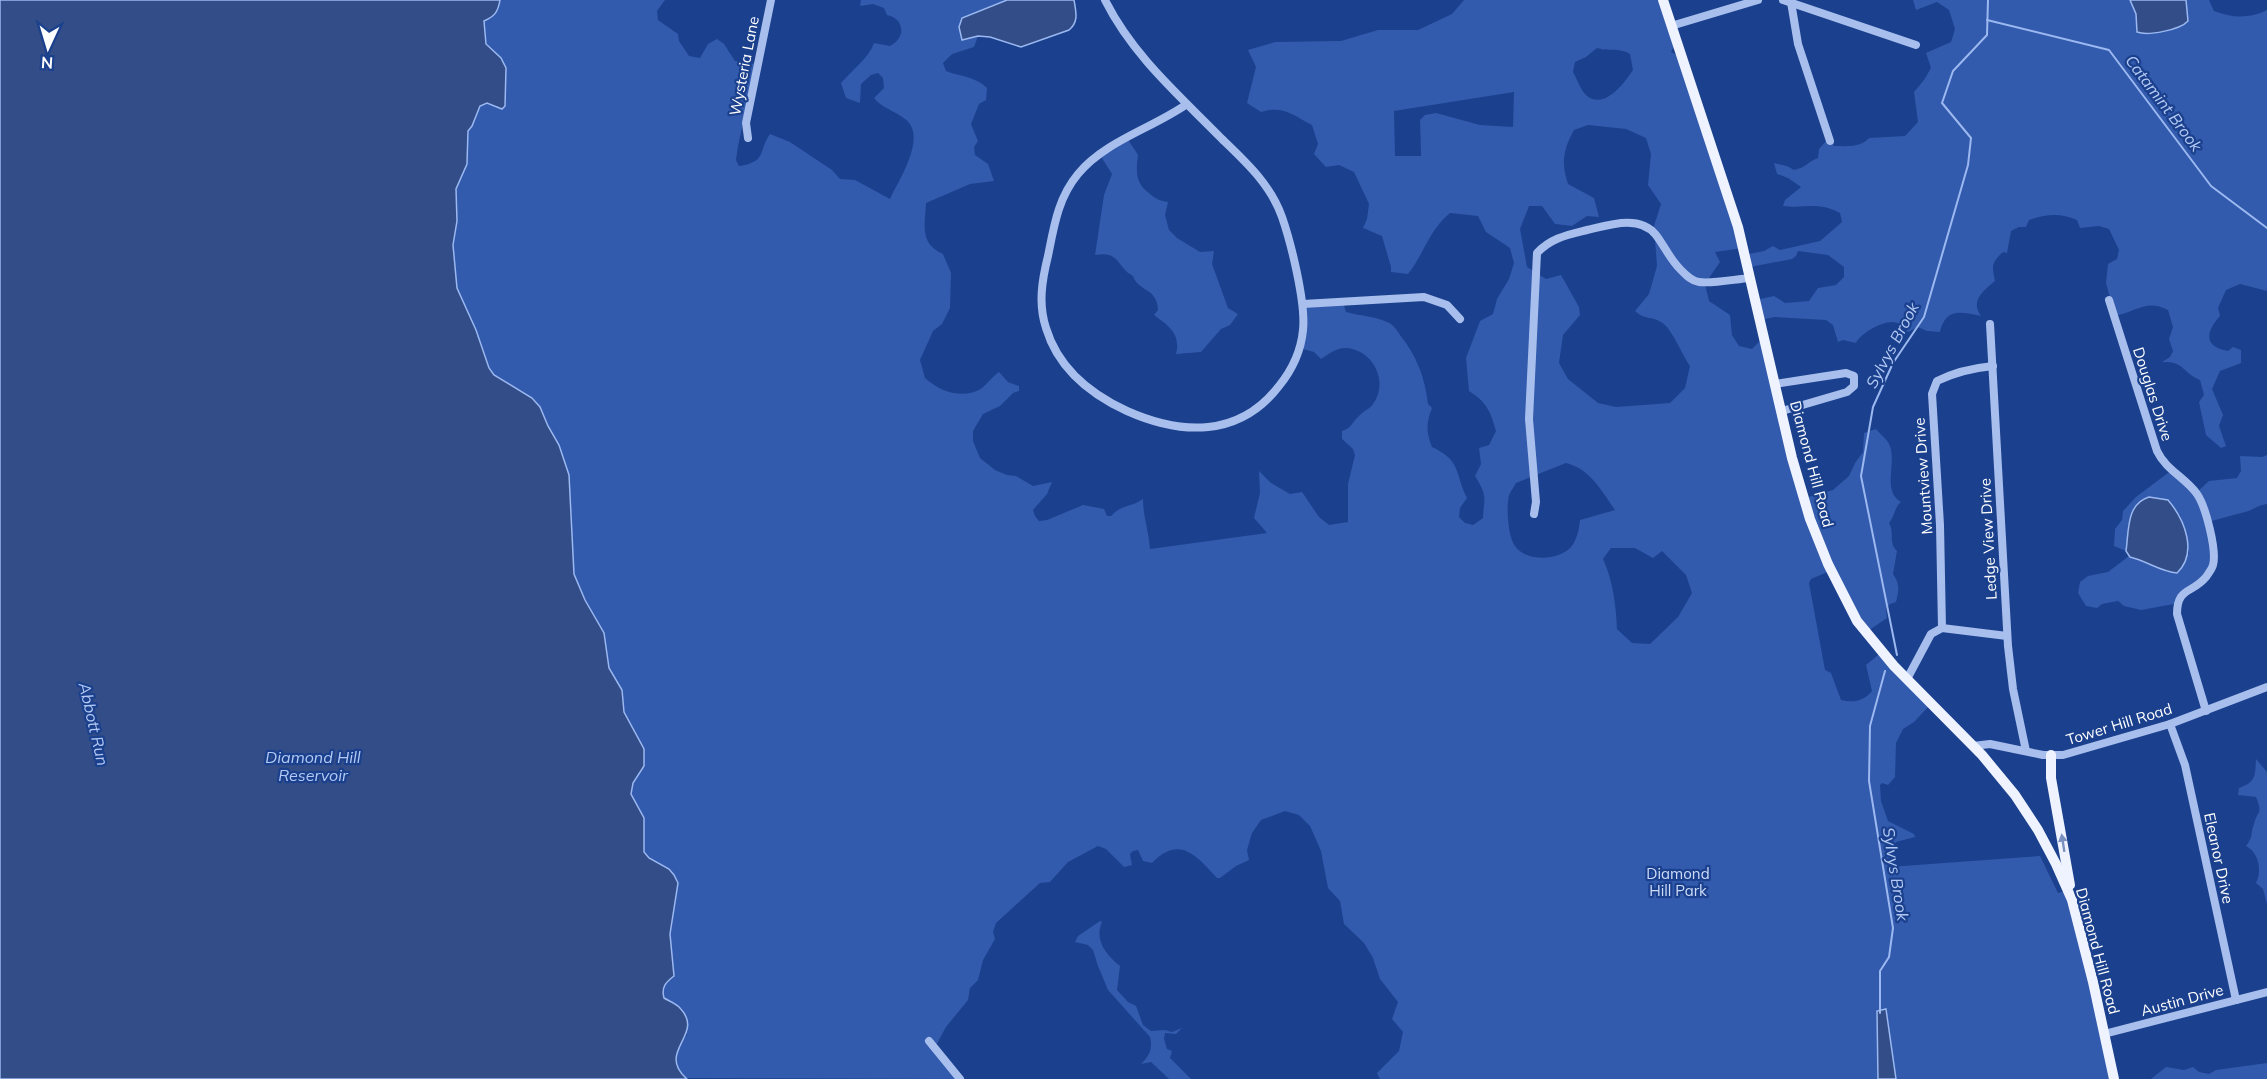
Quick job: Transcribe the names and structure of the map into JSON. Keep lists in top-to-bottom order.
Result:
{
  "streets": {
    "main road": ["Diamond Hill Road"],
    "street": [
      "Wysteria Lane",
      "Douglas Drive",
      "Mountview Drive",
      "Ledge View Drive",
      "Tower Hill Road",
      "Eleanor Drive",
      "Austin Drive"
    ]
  },
  "crossings": [
    ["Douglas Drive", "Tower Hill Road"],
    ["Diamond Hill Road", "Tower Hill Road"],
    ["Diamond Hill Road", "Austin Drive"],
    ["Mountview Drive", "Ledge View Drive"],
    ["Ledge View Drive", "Tower Hill Road"],
    ["Tower Hill Road", "Eleanor Drive"],
    ["Eleanor Drive", "Austin Drive"]
  ],
  "water": [
    "Catamint Brook",
    "Sylvys Brook",
    "Abbott Run",
    "Diamond Hill Reservoir"
  ],
  "parks": ["Diamond Hill Park"],
  "north": "bottom"
}
